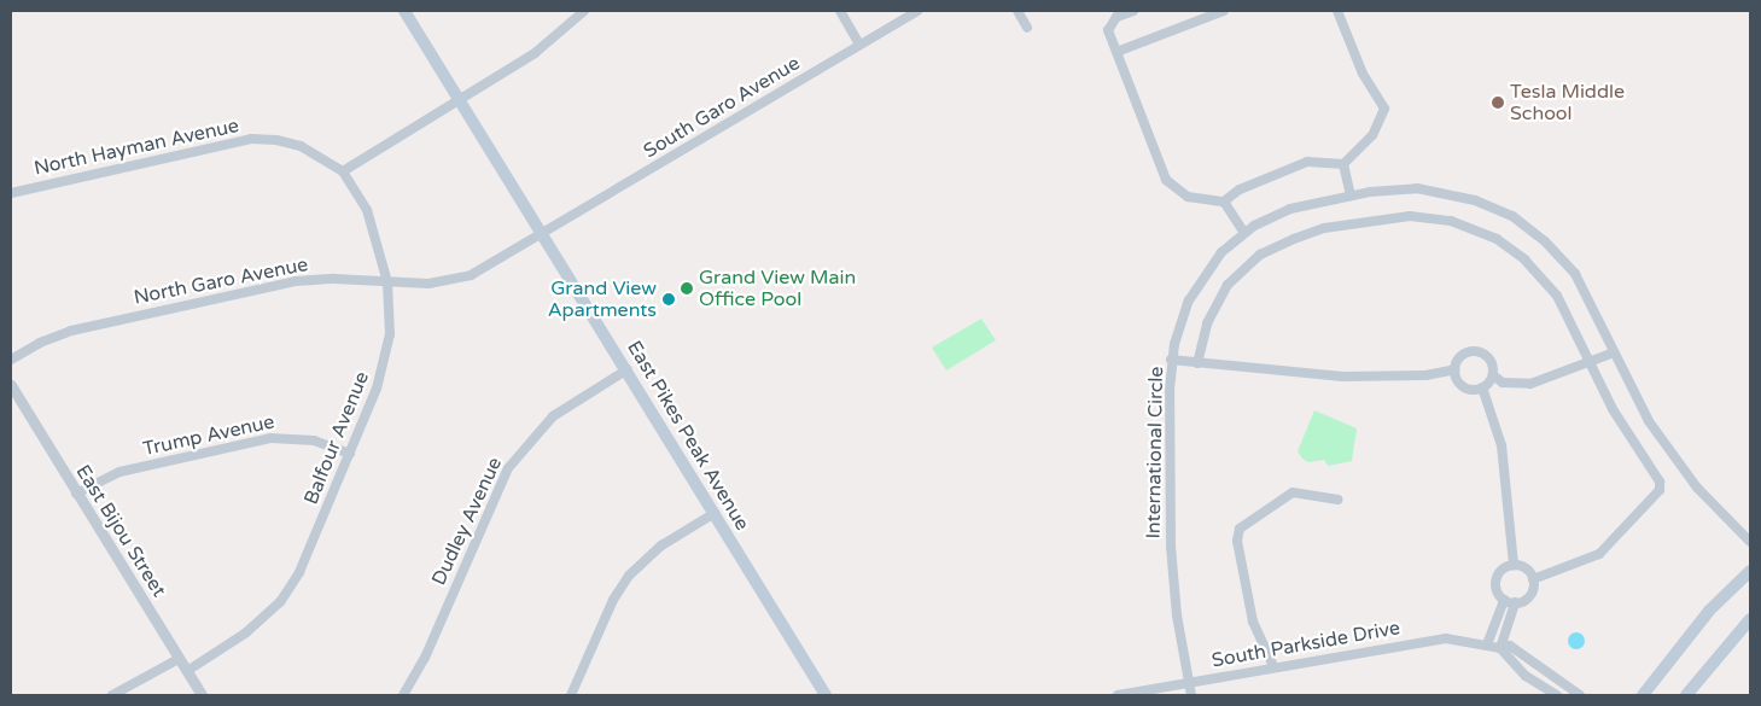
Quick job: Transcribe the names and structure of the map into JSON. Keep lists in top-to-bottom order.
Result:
{
  "streets": {
    "main road": ["East Pikes Peak Avenue"],
    "street": [
      "South Garo Avenue",
      "North Hayman Avenue",
      "North Garo Avenue",
      "Trump Avenue",
      "Balfour Avenue",
      "International Circle",
      "Dudley Avenue",
      "East Bijou Street",
      "South Parkside Drive"
    ]
  },
  "crossings": [
    ["South Garo Avenue", "North Garo Avenue"],
    ["South Garo Avenue", "East Pikes Peak Avenue"],
    ["North Hayman Avenue", "Balfour Avenue"],
    ["North Garo Avenue", "East Pikes Peak Avenue"],
    ["North Garo Avenue", "Balfour Avenue"],
    ["Trump Avenue", "Balfour Avenue"],
    ["Trump Avenue", "East Bijou Street"],
    ["East Pikes Peak Avenue", "Dudley Avenue"],
    ["Balfour Avenue", "East Bijou Street"],
    ["International Circle", "South Parkside Drive"]
  ],
  "places": ["Tesla Middle School", "Grand View Main Office Pool", "Grand View Apartments"]
}
